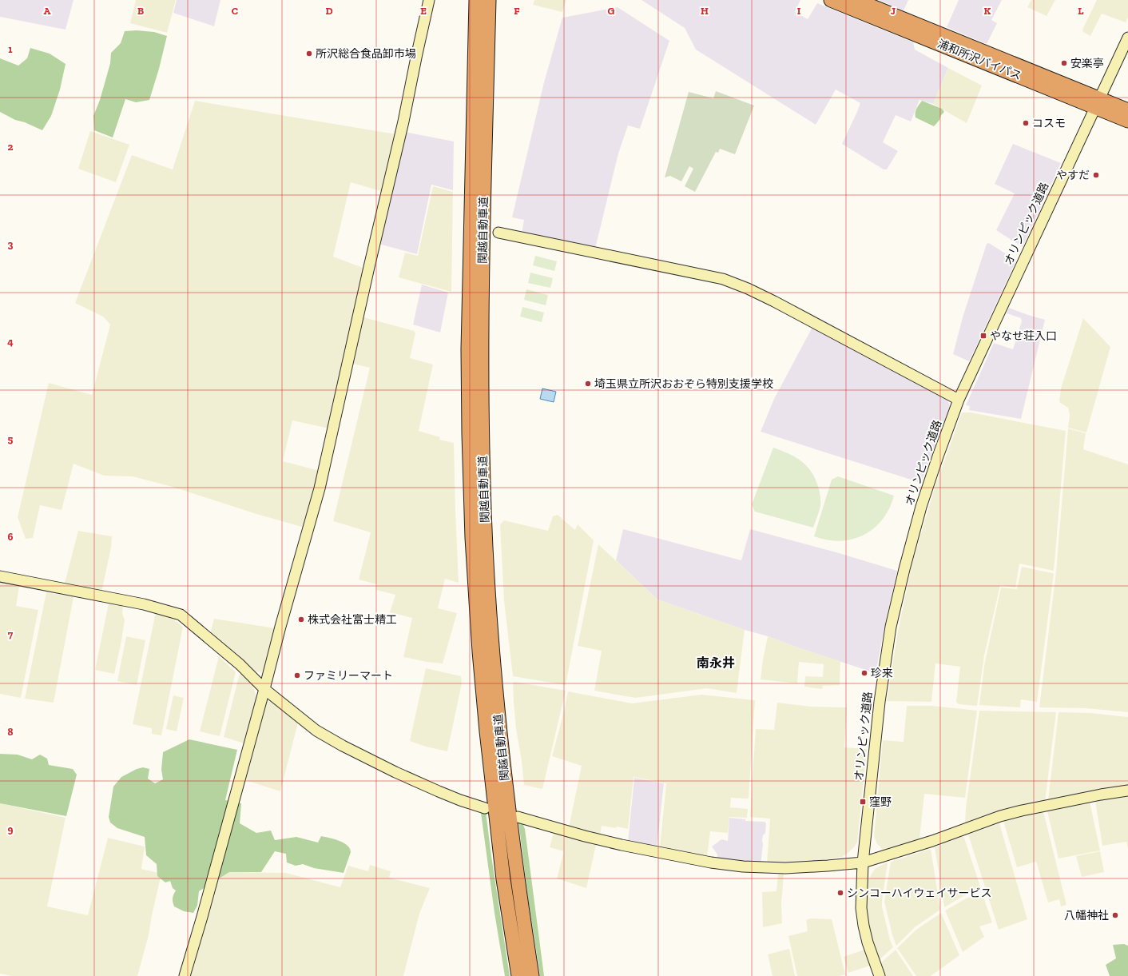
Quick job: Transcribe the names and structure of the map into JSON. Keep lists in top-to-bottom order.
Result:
{
  "streets": {
    "highway": ["浦和所沢バイパス", "関越自動車道"],
    "street": ["オリンピック道路"]
  },
  "crossings": [
    ["浦和所沢バイパス", "オリンピック道路"]
  ],
  "districts": ["南永井"],
  "places": {
    "other": [
      "所沢総合食品卸市場",
      "安楽亭",
      "コスモ",
      "やすだ",
      "埼玉県立所沢おおぞら特別支援学校",
      "株式会社富士精工",
      "珍来",
      "ファミリーマート",
      "シンコーハイウェイサービス",
      "八幡神社"
    ],
    "transit": ["やなせ荘入口", "窪野"]
  },
  "grid": {
    "columns": [
      "A",
      "B",
      "C",
      "D",
      "E",
      "F",
      "G",
      "H",
      "I",
      "J",
      "K",
      "L"
    ],
    "rows": [
      "1",
      "2",
      "3",
      "4",
      "5",
      "6",
      "7",
      "8",
      "9"
    ]
  }
}
